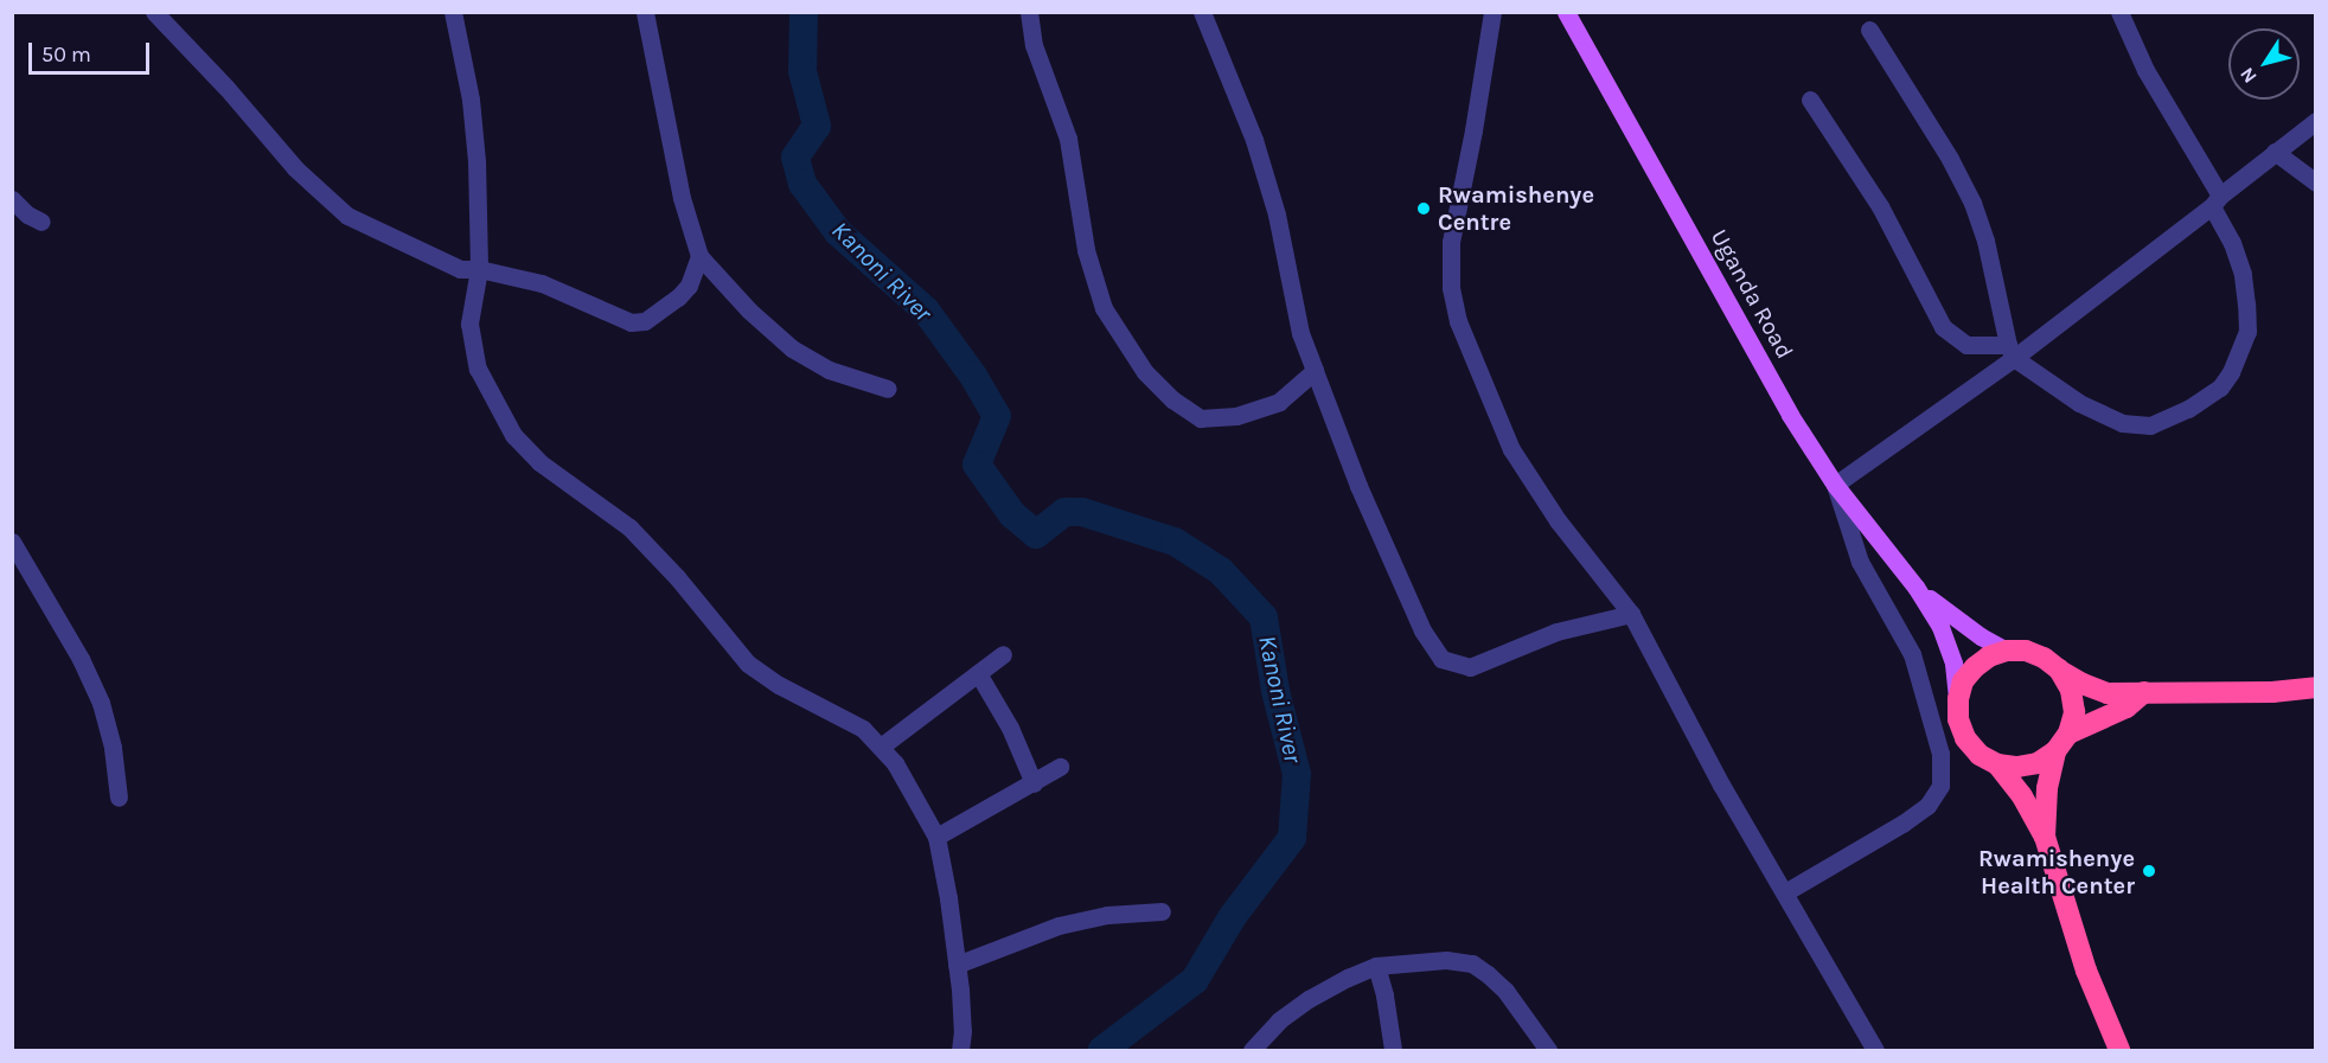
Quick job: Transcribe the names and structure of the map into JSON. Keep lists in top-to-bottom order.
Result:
{
  "streets": {
    "main road": ["Uganda Road"]
  },
  "water": ["Kanoni River"],
  "places": ["Rwamishenye Centre", "Rwamishenye Health Center"],
  "scale_bar": "50 m",
  "north": "bottom left"
}
